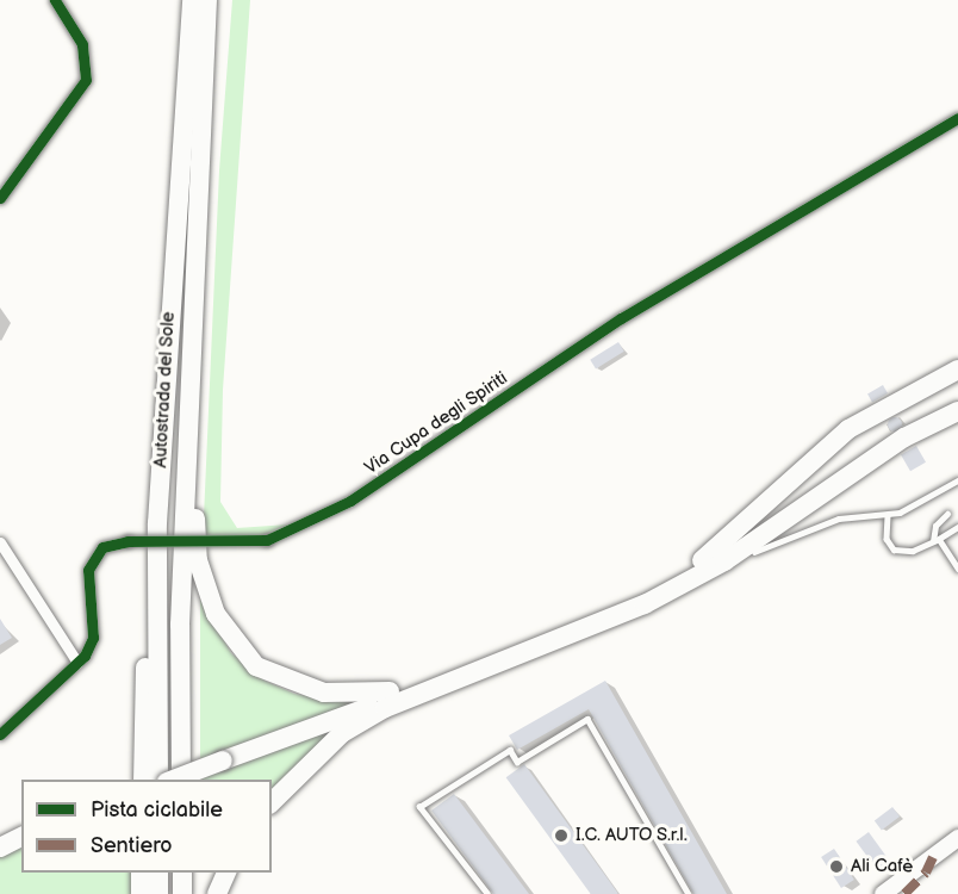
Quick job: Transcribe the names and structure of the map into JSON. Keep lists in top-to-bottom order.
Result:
{
  "streets": {
    "highway": ["Autostrada del Sole"],
    "street": ["Via Cupa degli Spiriti"]
  },
  "places": ["I.C. AUTO S.r.l.", "Ali Cafè"],
  "legend": ["Pista ciclabile", "Sentiero"]
}
